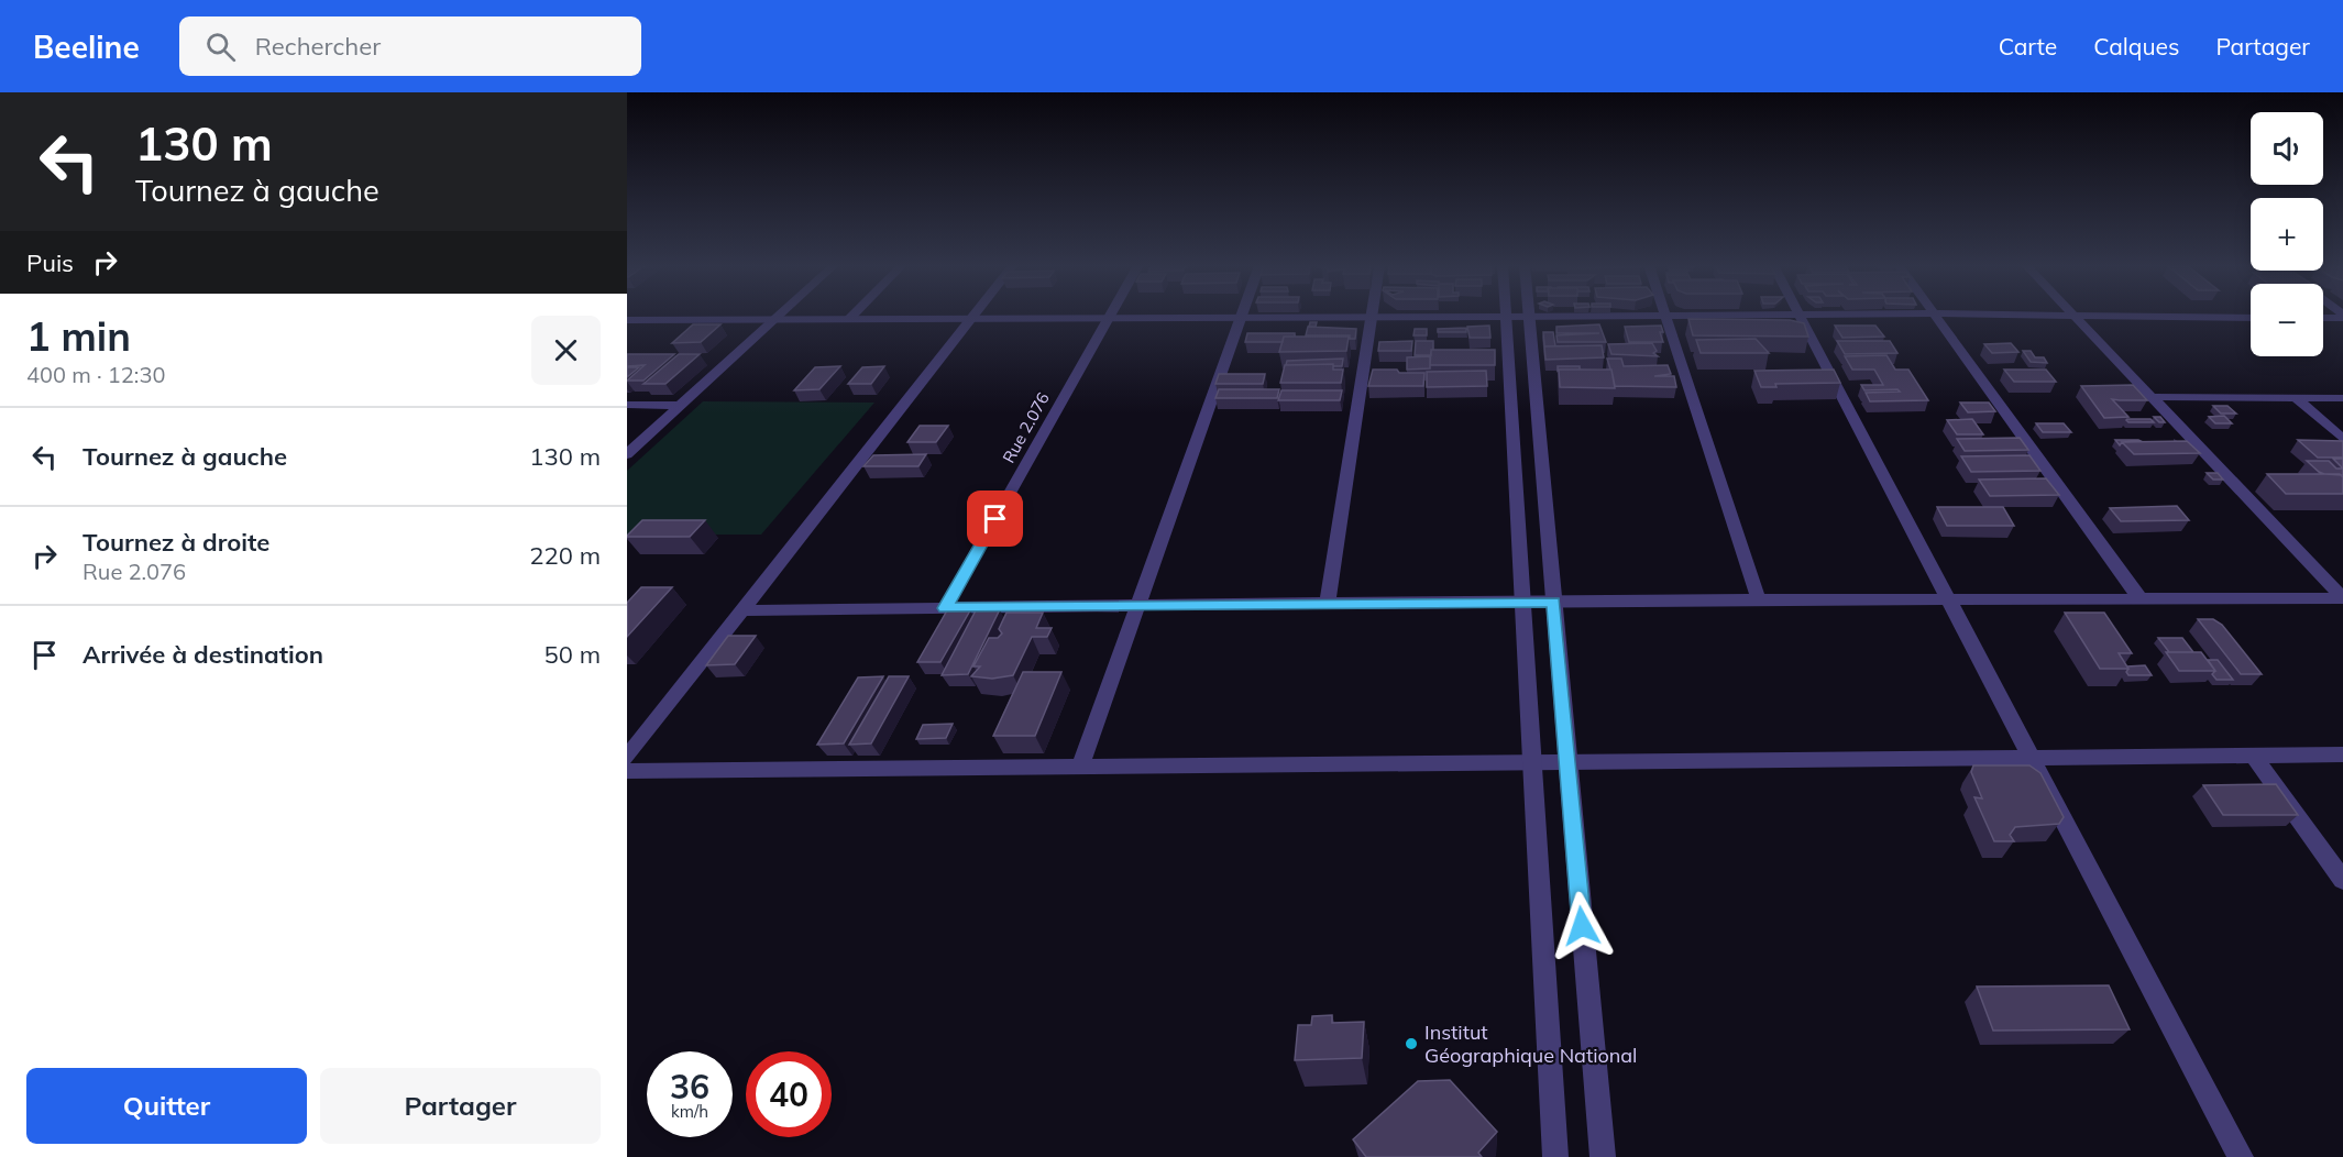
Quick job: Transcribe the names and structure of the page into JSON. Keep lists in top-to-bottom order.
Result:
{
  "streets": {
    "street": ["Rue 2.076"]
  },
  "places": ["Institut Géographique National"],
  "page": {
    "header": "Beeline",
    "search": "Rechercher",
    "nav": ["Carte", "Calques", "Partager"],
    "turn": ["130 m", "Tournez à gauche"],
    "map_buttons": ["+", "−"],
    "then": "Puis",
    "heading": ["1 min", "400 m · 12:30"],
    "list": [
      {
        "name": "Tournez à gauche",
        "value": "130 m"
      },
      {
        "name": "Tournez à droite",
        "note": "Rue 2.076",
        "value": "220 m"
      },
      {
        "name": "Arrivée à destination",
        "value": "50 m"
      }
    ],
    "speed": "36 km/h",
    "limit": "40",
    "buttons": ["Quitter", "Partager"]
  }
}
